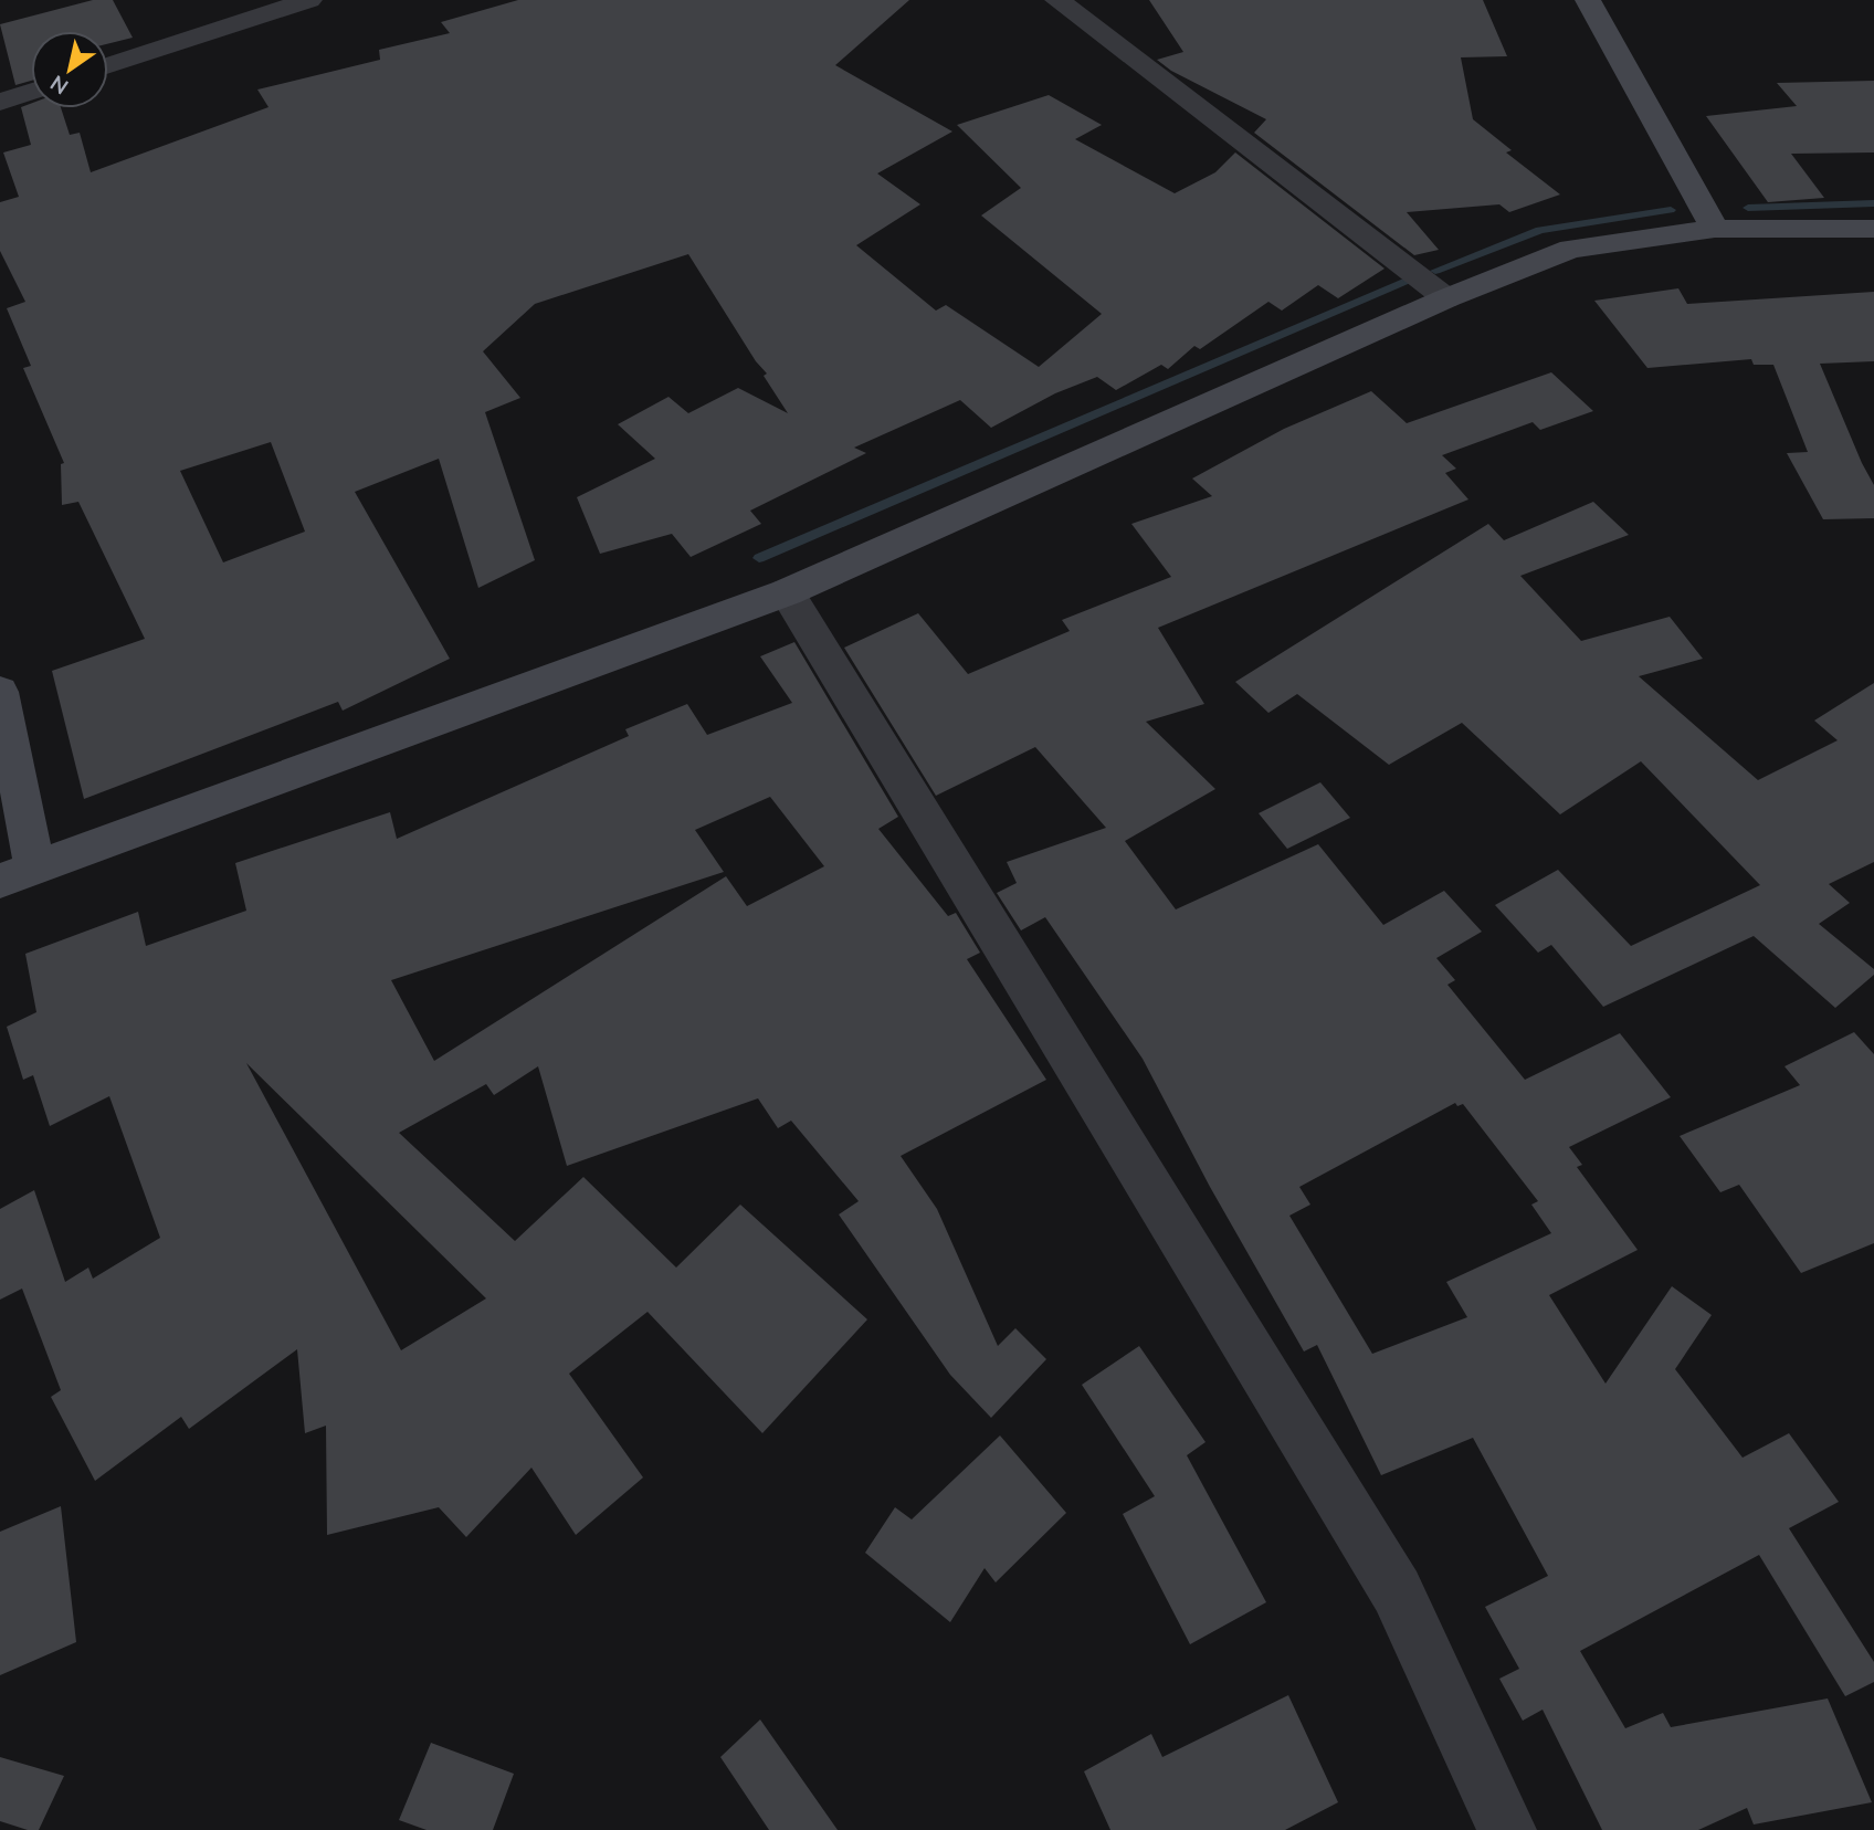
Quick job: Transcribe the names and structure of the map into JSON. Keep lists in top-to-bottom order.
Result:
{
  "north": "bottom left"
}
